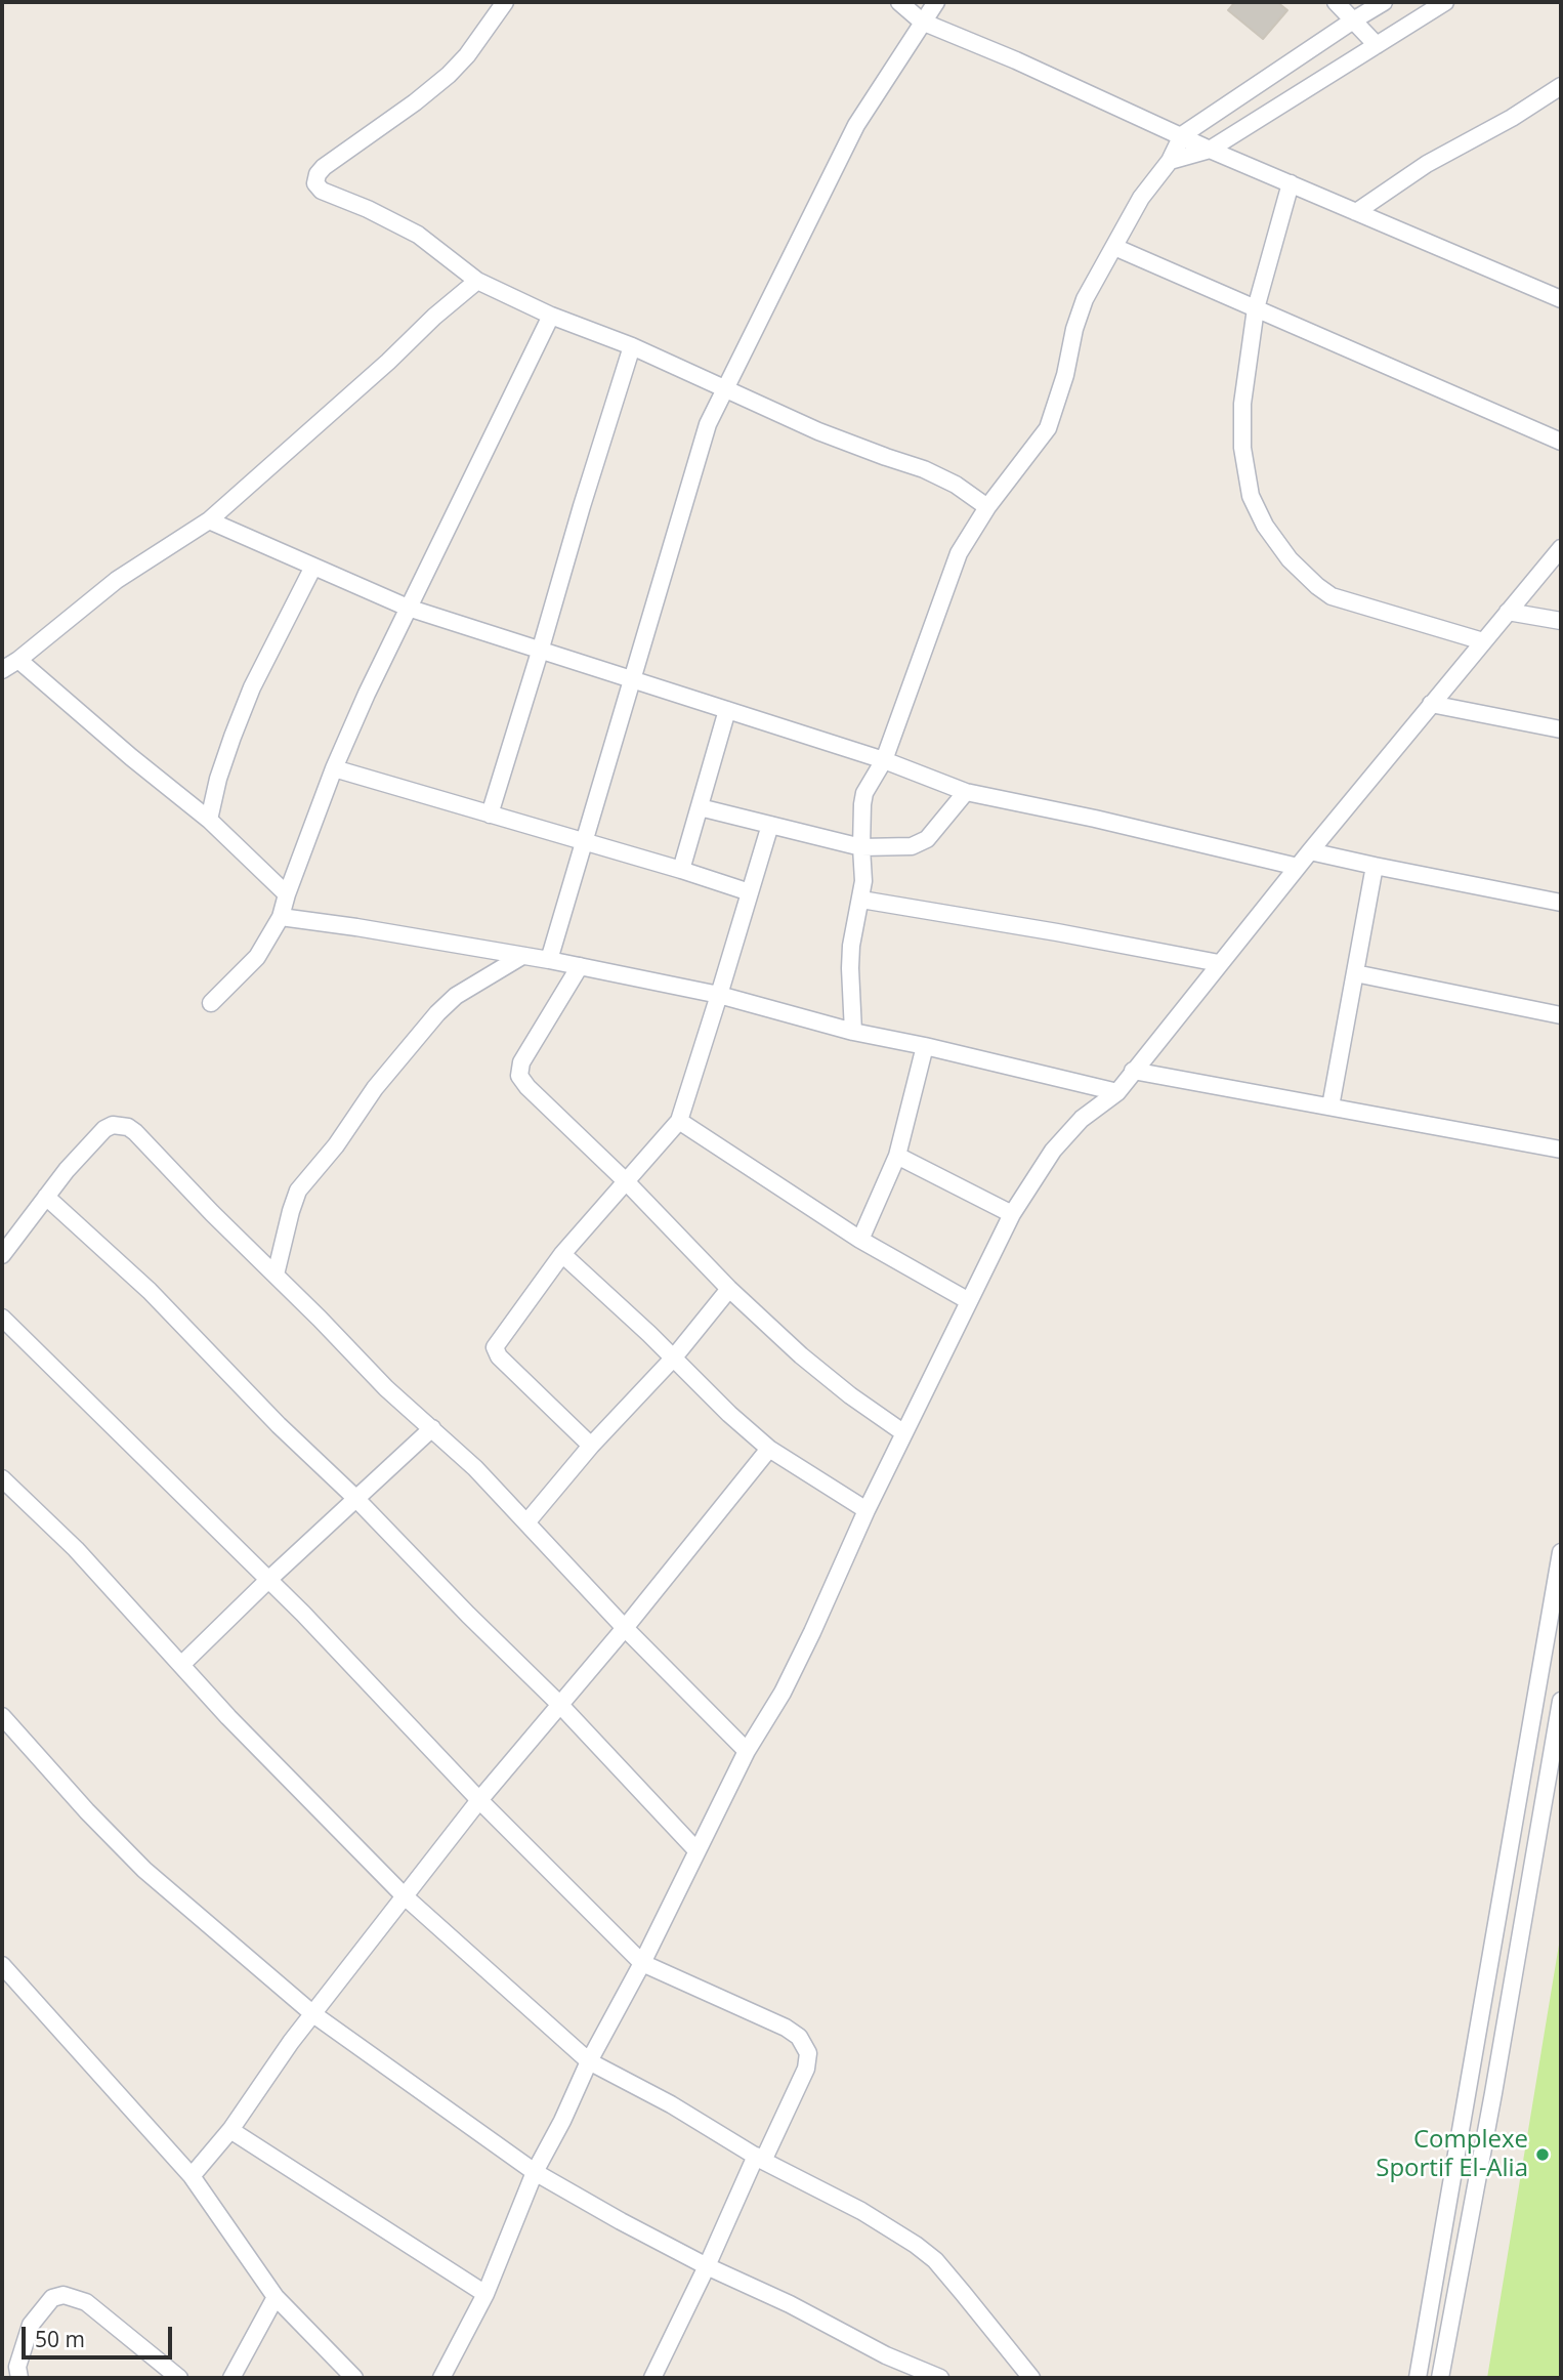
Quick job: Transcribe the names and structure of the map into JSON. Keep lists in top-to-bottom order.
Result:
{
  "places": ["Complexe Sportif El-Alia"],
  "scale_bar": "50 m"
}
